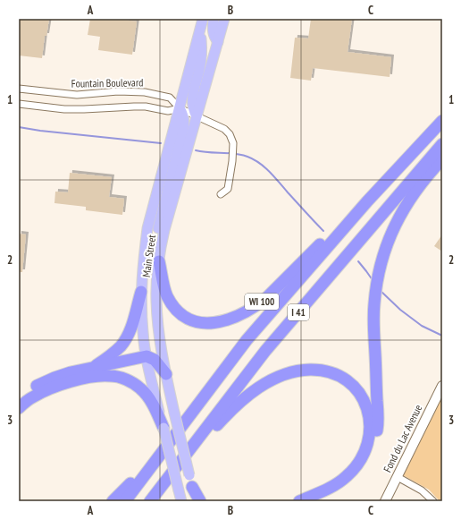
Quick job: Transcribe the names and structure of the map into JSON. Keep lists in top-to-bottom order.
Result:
{
  "streets": {
    "highway": ["WI 100", "I 41"],
    "main road": ["Main Street"],
    "street": ["Fountain Boulevard", "Fond du Lac Avenue"]
  },
  "crossings": [
    ["Fountain Boulevard", "Main Street"],
    ["Main Street", "WI 100"],
    ["WI 100", "I 41"]
  ],
  "grid": {
    "columns": ["A", "B", "C"],
    "rows": ["1", "2", "3"]
  }
}
